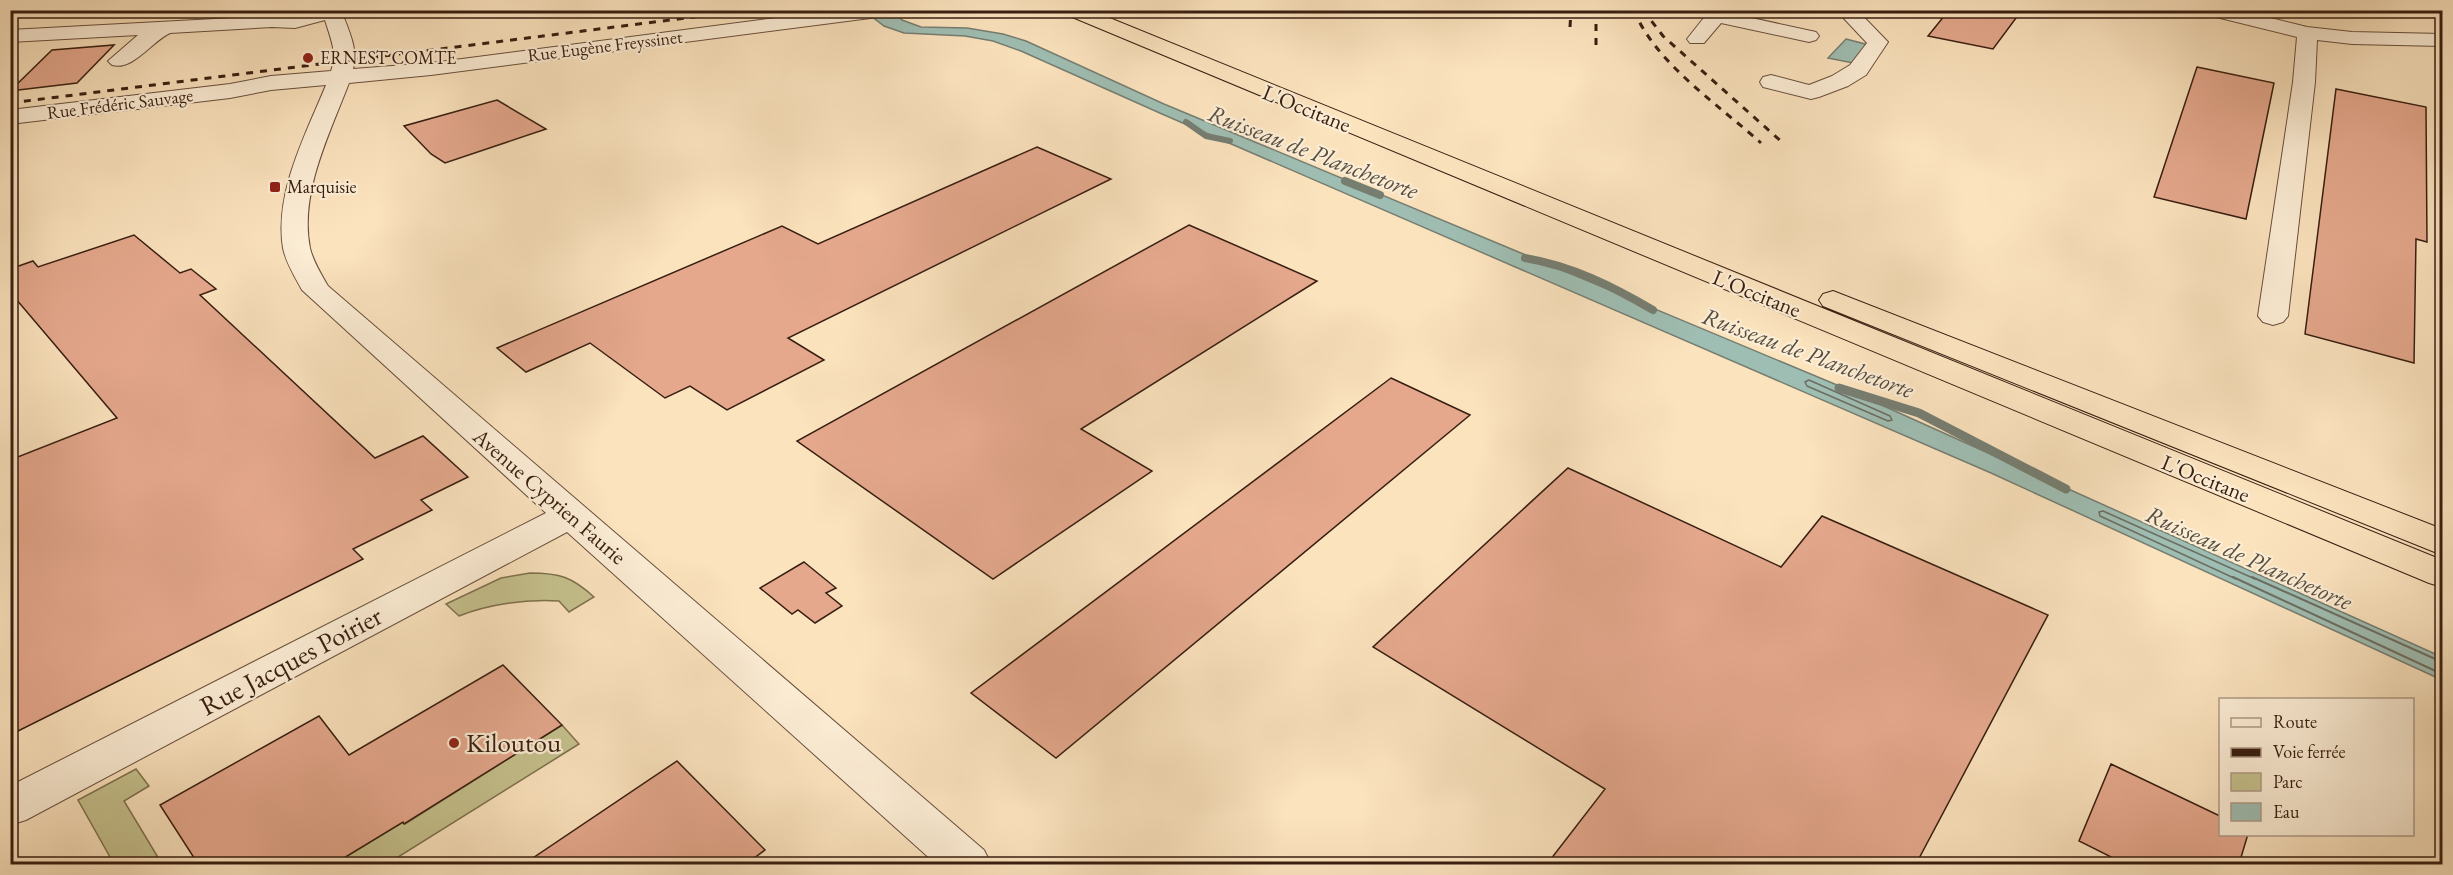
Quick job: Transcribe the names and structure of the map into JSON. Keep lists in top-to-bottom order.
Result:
{
  "streets": {
    "highway": ["L'Occitane"],
    "street": [
      "Rue Eugène Freyssinet",
      "Rue Frédéric Sauvage",
      "Avenue Cyprien Faurie",
      "Rue Jacques Poirier"
    ]
  },
  "crossings": [
    ["Rue Eugène Freyssinet", "Rue Frédéric Sauvage"],
    ["Rue Eugène Freyssinet", "Avenue Cyprien Faurie"],
    ["Rue Frédéric Sauvage", "Avenue Cyprien Faurie"],
    ["Avenue Cyprien Faurie", "Rue Jacques Poirier"]
  ],
  "water": ["Ruisseau de Planchetorte"],
  "places": {
    "other": ["ERNEST COMTE", "Kiloutou"],
    "transit": ["Marquisie"]
  },
  "legend": [
    "Route",
    "Voie ferrée",
    "Parc",
    "Eau"
  ]
}
